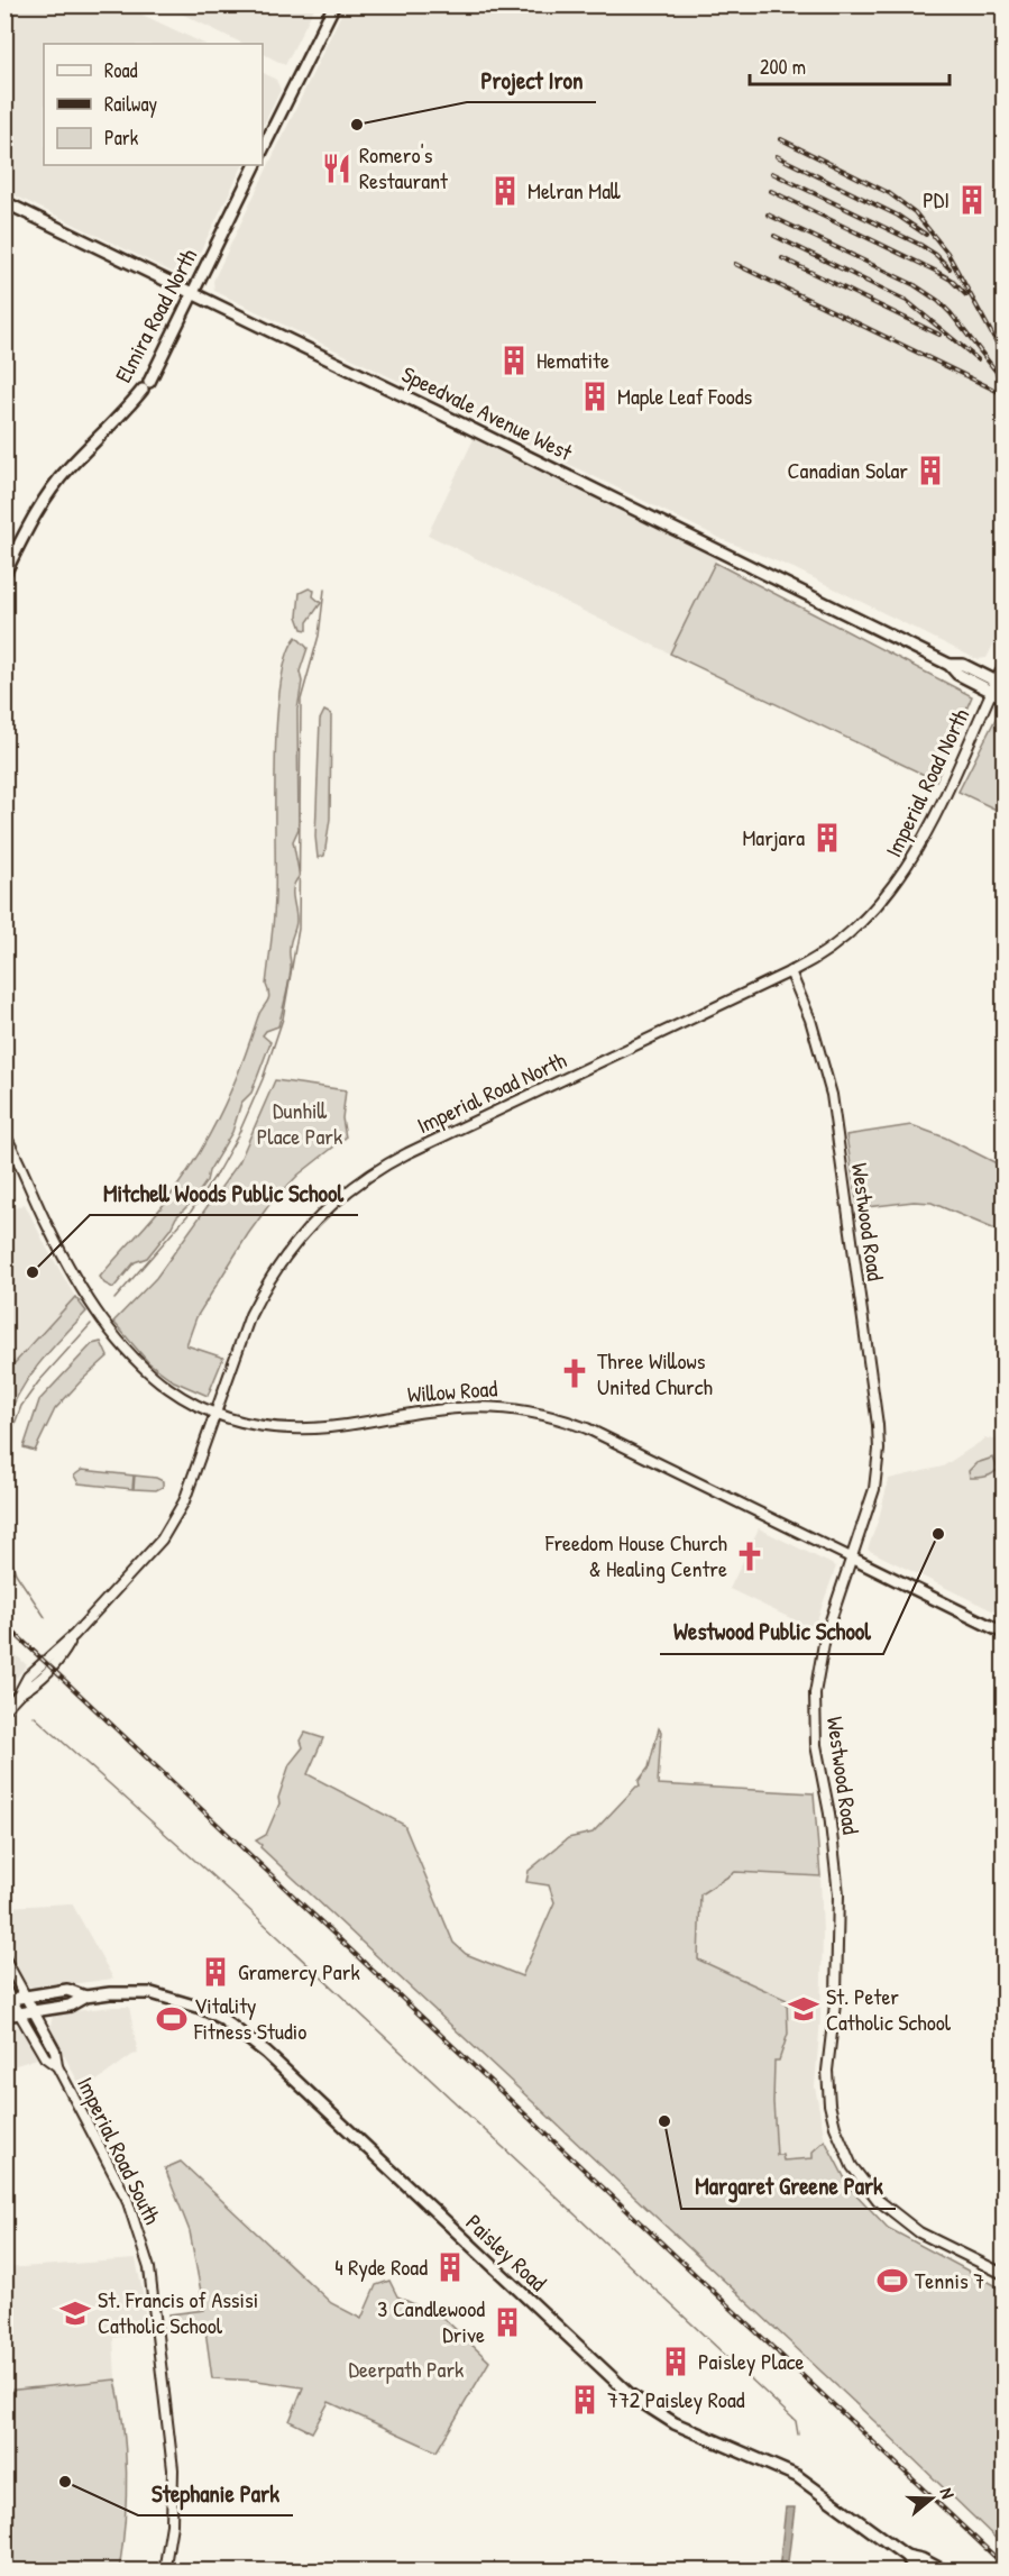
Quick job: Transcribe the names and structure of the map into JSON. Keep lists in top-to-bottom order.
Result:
{
  "streets": {
    "main road": [
      "Elmira Road North",
      "Speedvale Avenue West",
      "Willow Road",
      "Paisley Road"
    ],
    "street": ["Imperial Road North", "Westwood Road", "Imperial Road South"]
  },
  "crossings": [
    ["Elmira Road North", "Speedvale Avenue West"],
    ["Speedvale Avenue West", "Imperial Road North"],
    ["Imperial Road North", "Westwood Road"],
    ["Imperial Road North", "Willow Road"],
    ["Westwood Road", "Willow Road"],
    ["Imperial Road South", "Paisley Road"]
  ],
  "parks": ["Dunhill Place Park", "Deerpath Park"],
  "places": {
    "other": [
      "Project Iron",
      "Mitchell Woods Public School",
      "Westwood Public School",
      "Margaret Greene Park",
      "Stephanie Park"
    ],
    "restaurant": ["Romero's Restaurant"],
    "building": [
      "Melran Mall",
      "PDI",
      "Hematite",
      "Maple Leaf Foods",
      "Canadian Solar",
      "Marjara",
      "Gramercy Park",
      "4 Ryde Road",
      "3 Candlewood Drive",
      "Paisley Place",
      "772 Paisley Road"
    ],
    "church": ["Three Willows United Church", "Freedom House Church & Healing Centre"],
    "school or university": ["St. Peter Catholic School", "St. Francis of Assisi Catholic School"],
    "sports": ["Vitality Fitness Studio", "Tennis 7"]
  },
  "legend": ["Road", "Railway", "Park"],
  "scale_bar": "200 m",
  "north": "right"
}
